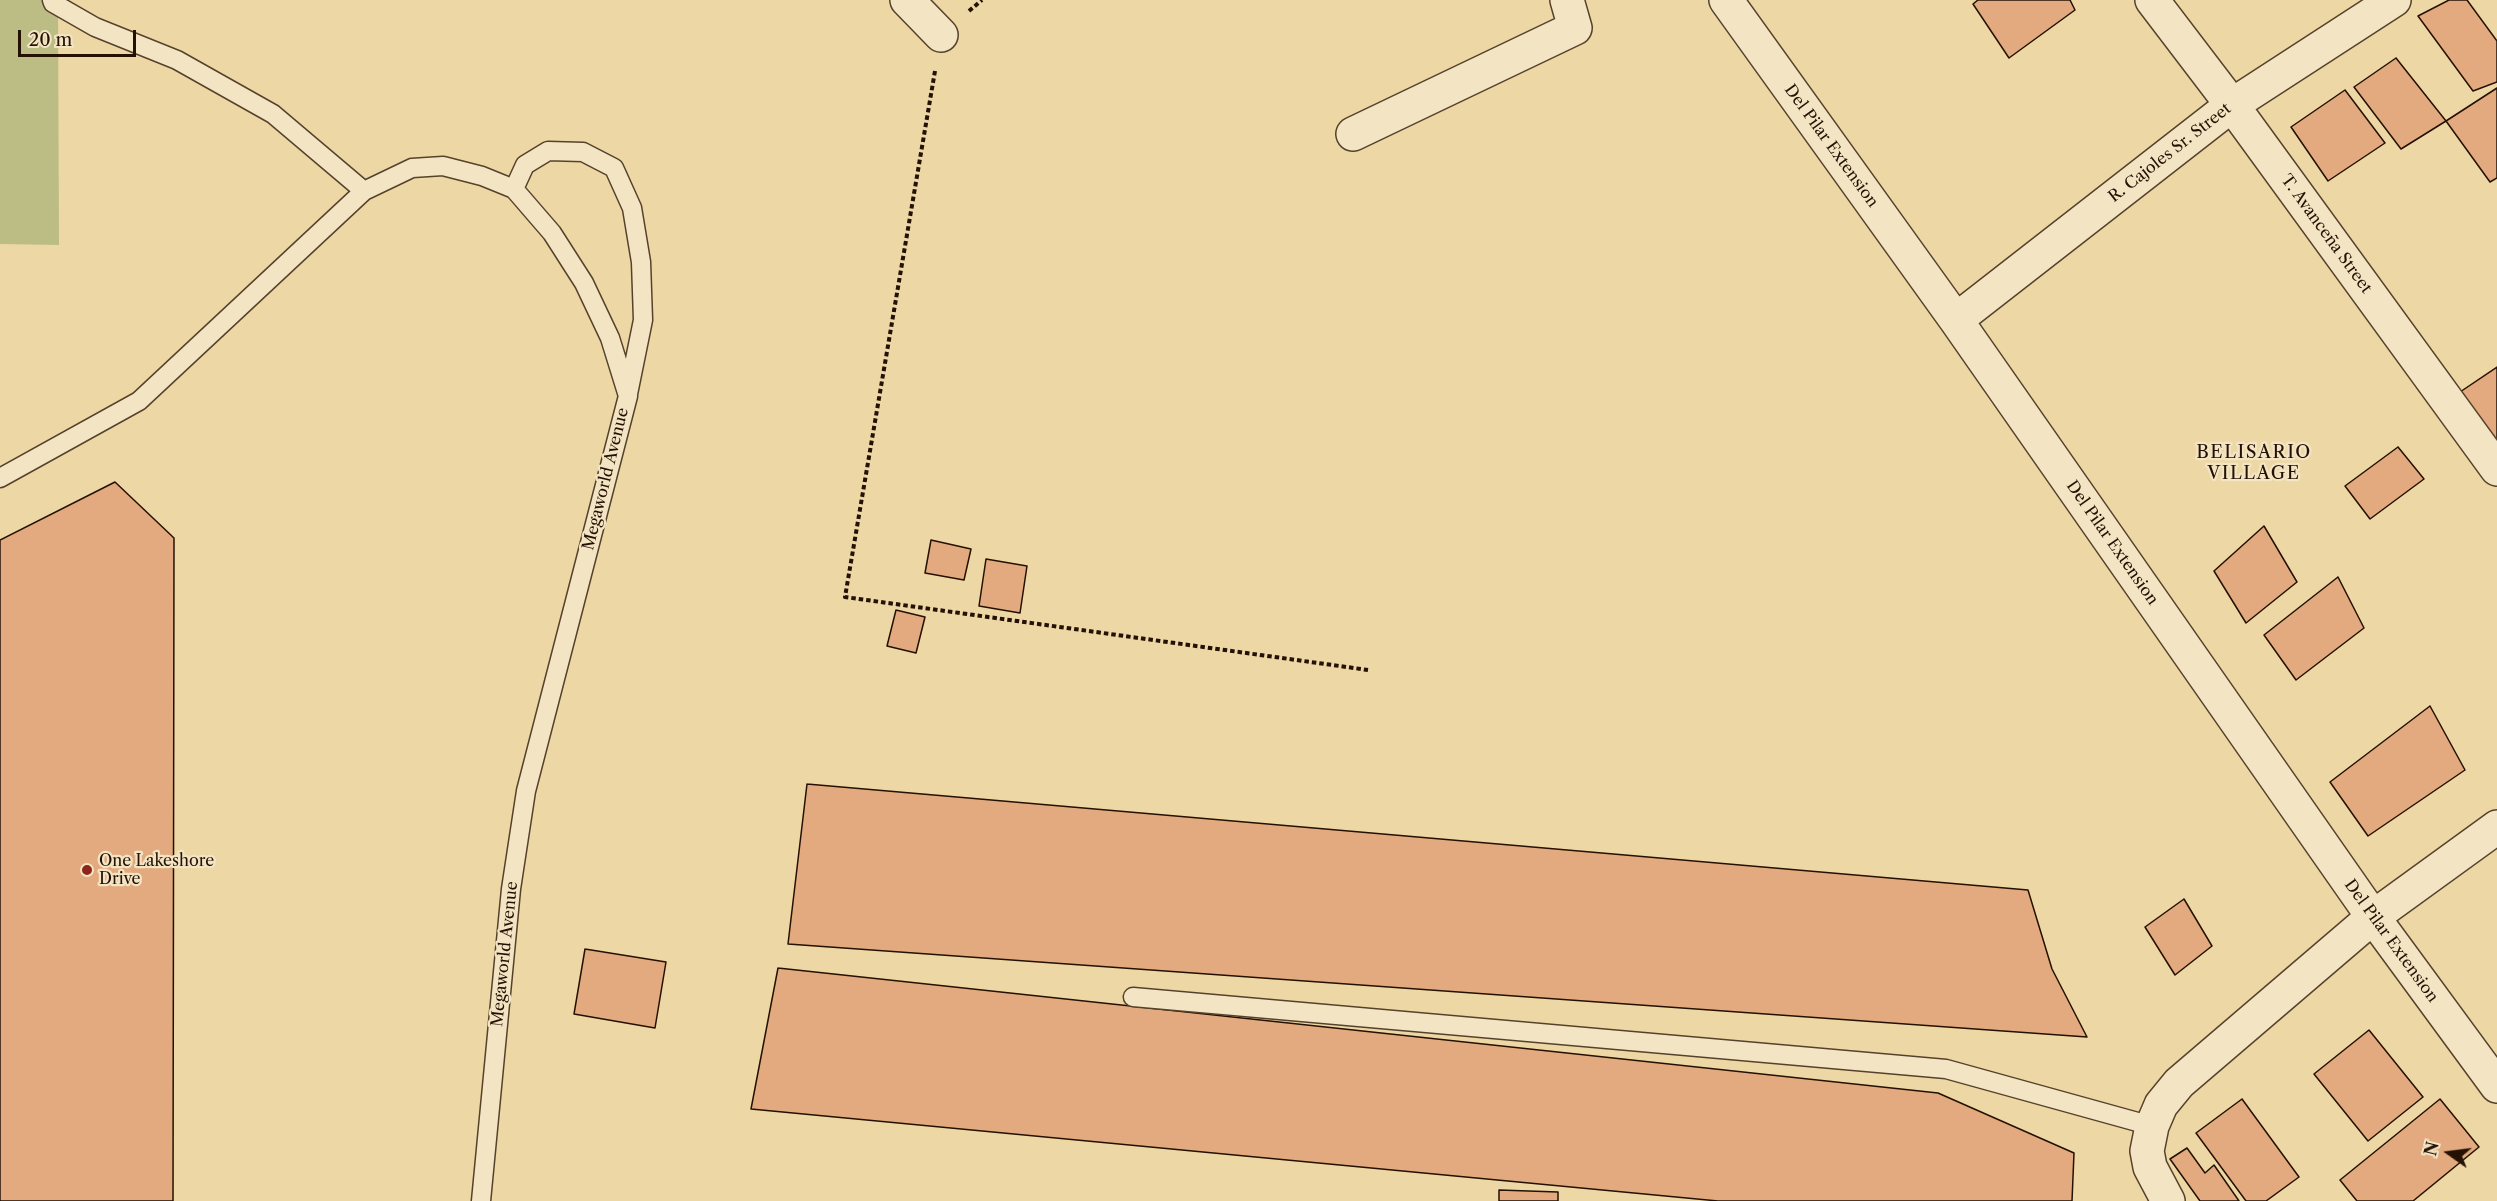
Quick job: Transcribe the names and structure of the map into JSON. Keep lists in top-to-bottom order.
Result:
{
  "streets": {
    "street": ["Del Pilar Extension", "R. Cajoles Sr. Street", "T. Avanceña Street"],
    "lane": ["Megaworld Avenue"]
  },
  "crossings": [
    ["Del Pilar Extension", "R. Cajoles Sr. Street"],
    ["R. Cajoles Sr. Street", "T. Avanceña Street"]
  ],
  "districts": ["BELISARIO VILLAGE"],
  "places": ["One Lakeshore Drive"],
  "scale_bar": "20 m",
  "north": "left"
}
